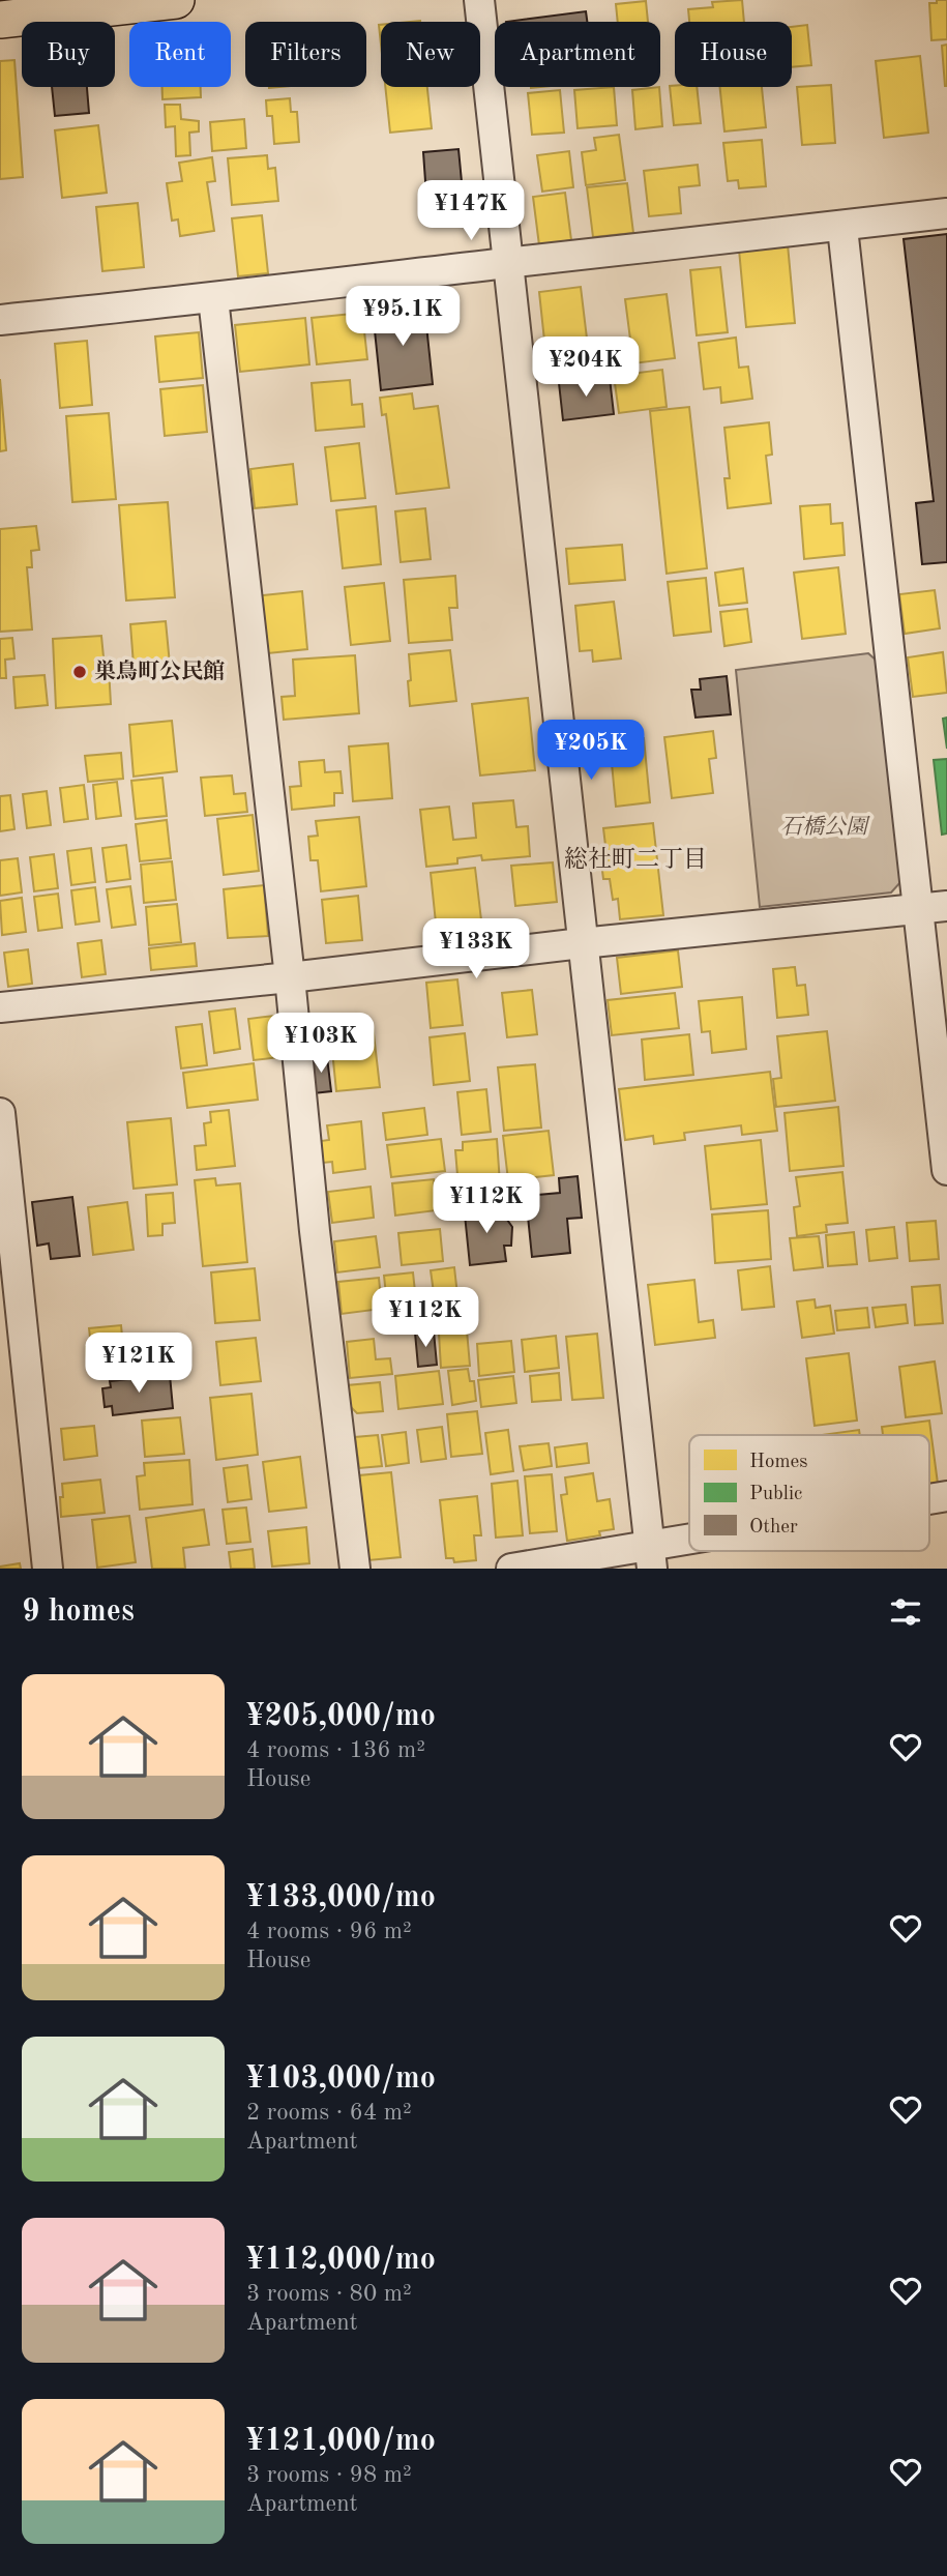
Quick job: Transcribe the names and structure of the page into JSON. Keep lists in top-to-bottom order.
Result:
{
  "districts": ["総社町二丁目"],
  "parks": ["石橋公園"],
  "places": ["巣鳥町公民館"],
  "legend": ["Homes", "Public", "Other"],
  "page": {
    "chip": [
      "Buy",
      "Rent",
      "Filters",
      "New",
      "Apartment",
      "House"
    ],
    "price": [
      "¥147K",
      "¥95.1K",
      "¥204K",
      "¥205K",
      "¥133K",
      "¥103K",
      "¥112K",
      "¥112K",
      "¥121K"
    ],
    "heading": "9 homes",
    "list": [
      {
        "name": "¥205,000/mo",
        "note": "4 rooms · 136 m² · House"
      },
      {
        "name": "¥133,000/mo",
        "note": "4 rooms · 96 m² · House"
      },
      {
        "name": "¥103,000/mo",
        "note": "2 rooms · 64 m² · Apartment"
      },
      {
        "name": "¥112,000/mo",
        "note": "3 rooms · 80 m² · Apartment"
      },
      {
        "name": "¥121,000/mo",
        "note": "3 rooms · 98 m² · Apartment"
      }
    ]
  }
}
